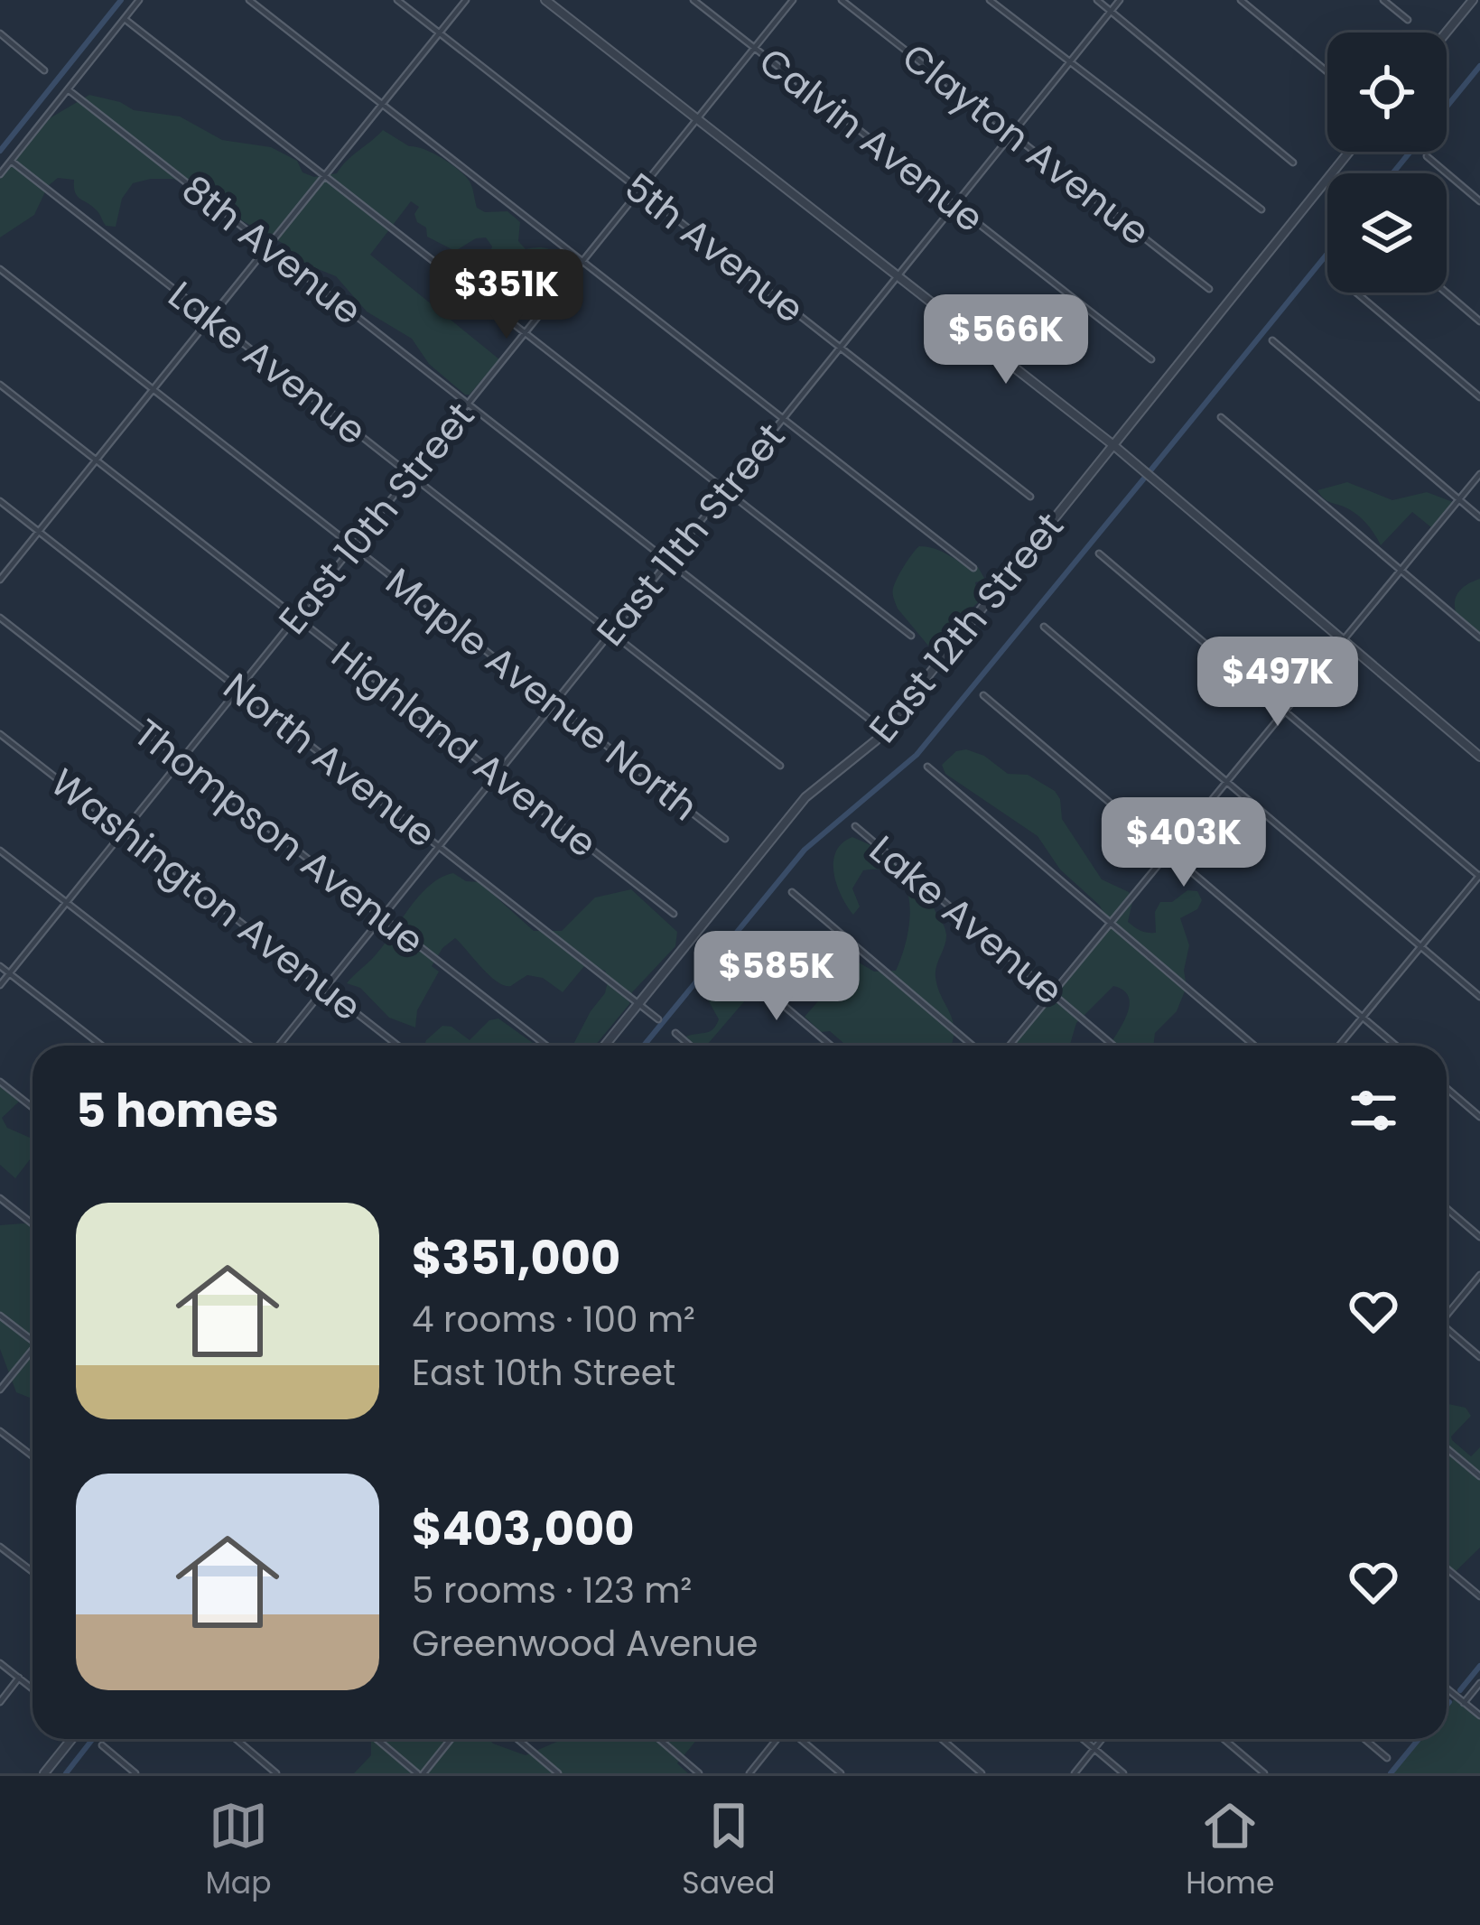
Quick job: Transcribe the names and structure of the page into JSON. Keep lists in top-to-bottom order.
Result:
{
  "streets": {
    "street": [
      "Calvin Avenue",
      "Clayton Avenue",
      "5th Avenue",
      "8th Avenue",
      "Lake Avenue",
      "East 10th Street",
      "East 11th Street",
      "East 12th Street",
      "Maple Avenue North",
      "Highland Avenue",
      "North Avenue",
      "Thompson Avenue",
      "Washington Avenue"
    ]
  },
  "crossings": [
    ["Calvin Avenue", "East 10th Street"],
    ["Calvin Avenue", "East 11th Street"],
    ["Clayton Avenue", "East 11th Street"],
    ["5th Avenue", "East 10th Street"],
    ["5th Avenue", "East 11th Street"],
    ["8th Avenue", "East 10th Street"],
    ["8th Avenue", "East 11th Street"],
    ["8th Avenue", "East 12th Street"],
    ["Lake Avenue", "East 10th Street"],
    ["Lake Avenue", "East 11th Street"],
    ["East 10th Street", "Maple Avenue North"],
    ["East 10th Street", "Highland Avenue"],
    ["East 10th Street", "North Avenue"],
    ["East 10th Street", "Thompson Avenue"],
    ["East 10th Street", "Washington Avenue"],
    ["East 11th Street", "Maple Avenue North"],
    ["East 11th Street", "Highland Avenue"],
    ["East 11th Street", "North Avenue"],
    ["East 11th Street", "Thompson Avenue"],
    ["East 11th Street", "Washington Avenue"],
    ["East 12th Street", "North Avenue"]
  ],
  "page": {
    "price": [
      "$351K",
      "$566K",
      "$497K",
      "$403K",
      "$585K"
    ],
    "heading": "5 homes",
    "list": [
      {
        "name": "$351,000",
        "note": "4 rooms · 100 m² · East 10th Street"
      },
      {
        "name": "$403,000",
        "note": "5 rooms · 123 m² · Greenwood Avenue"
      }
    ],
    "tabs": ["Map", "Saved", "Home"]
  }
}
